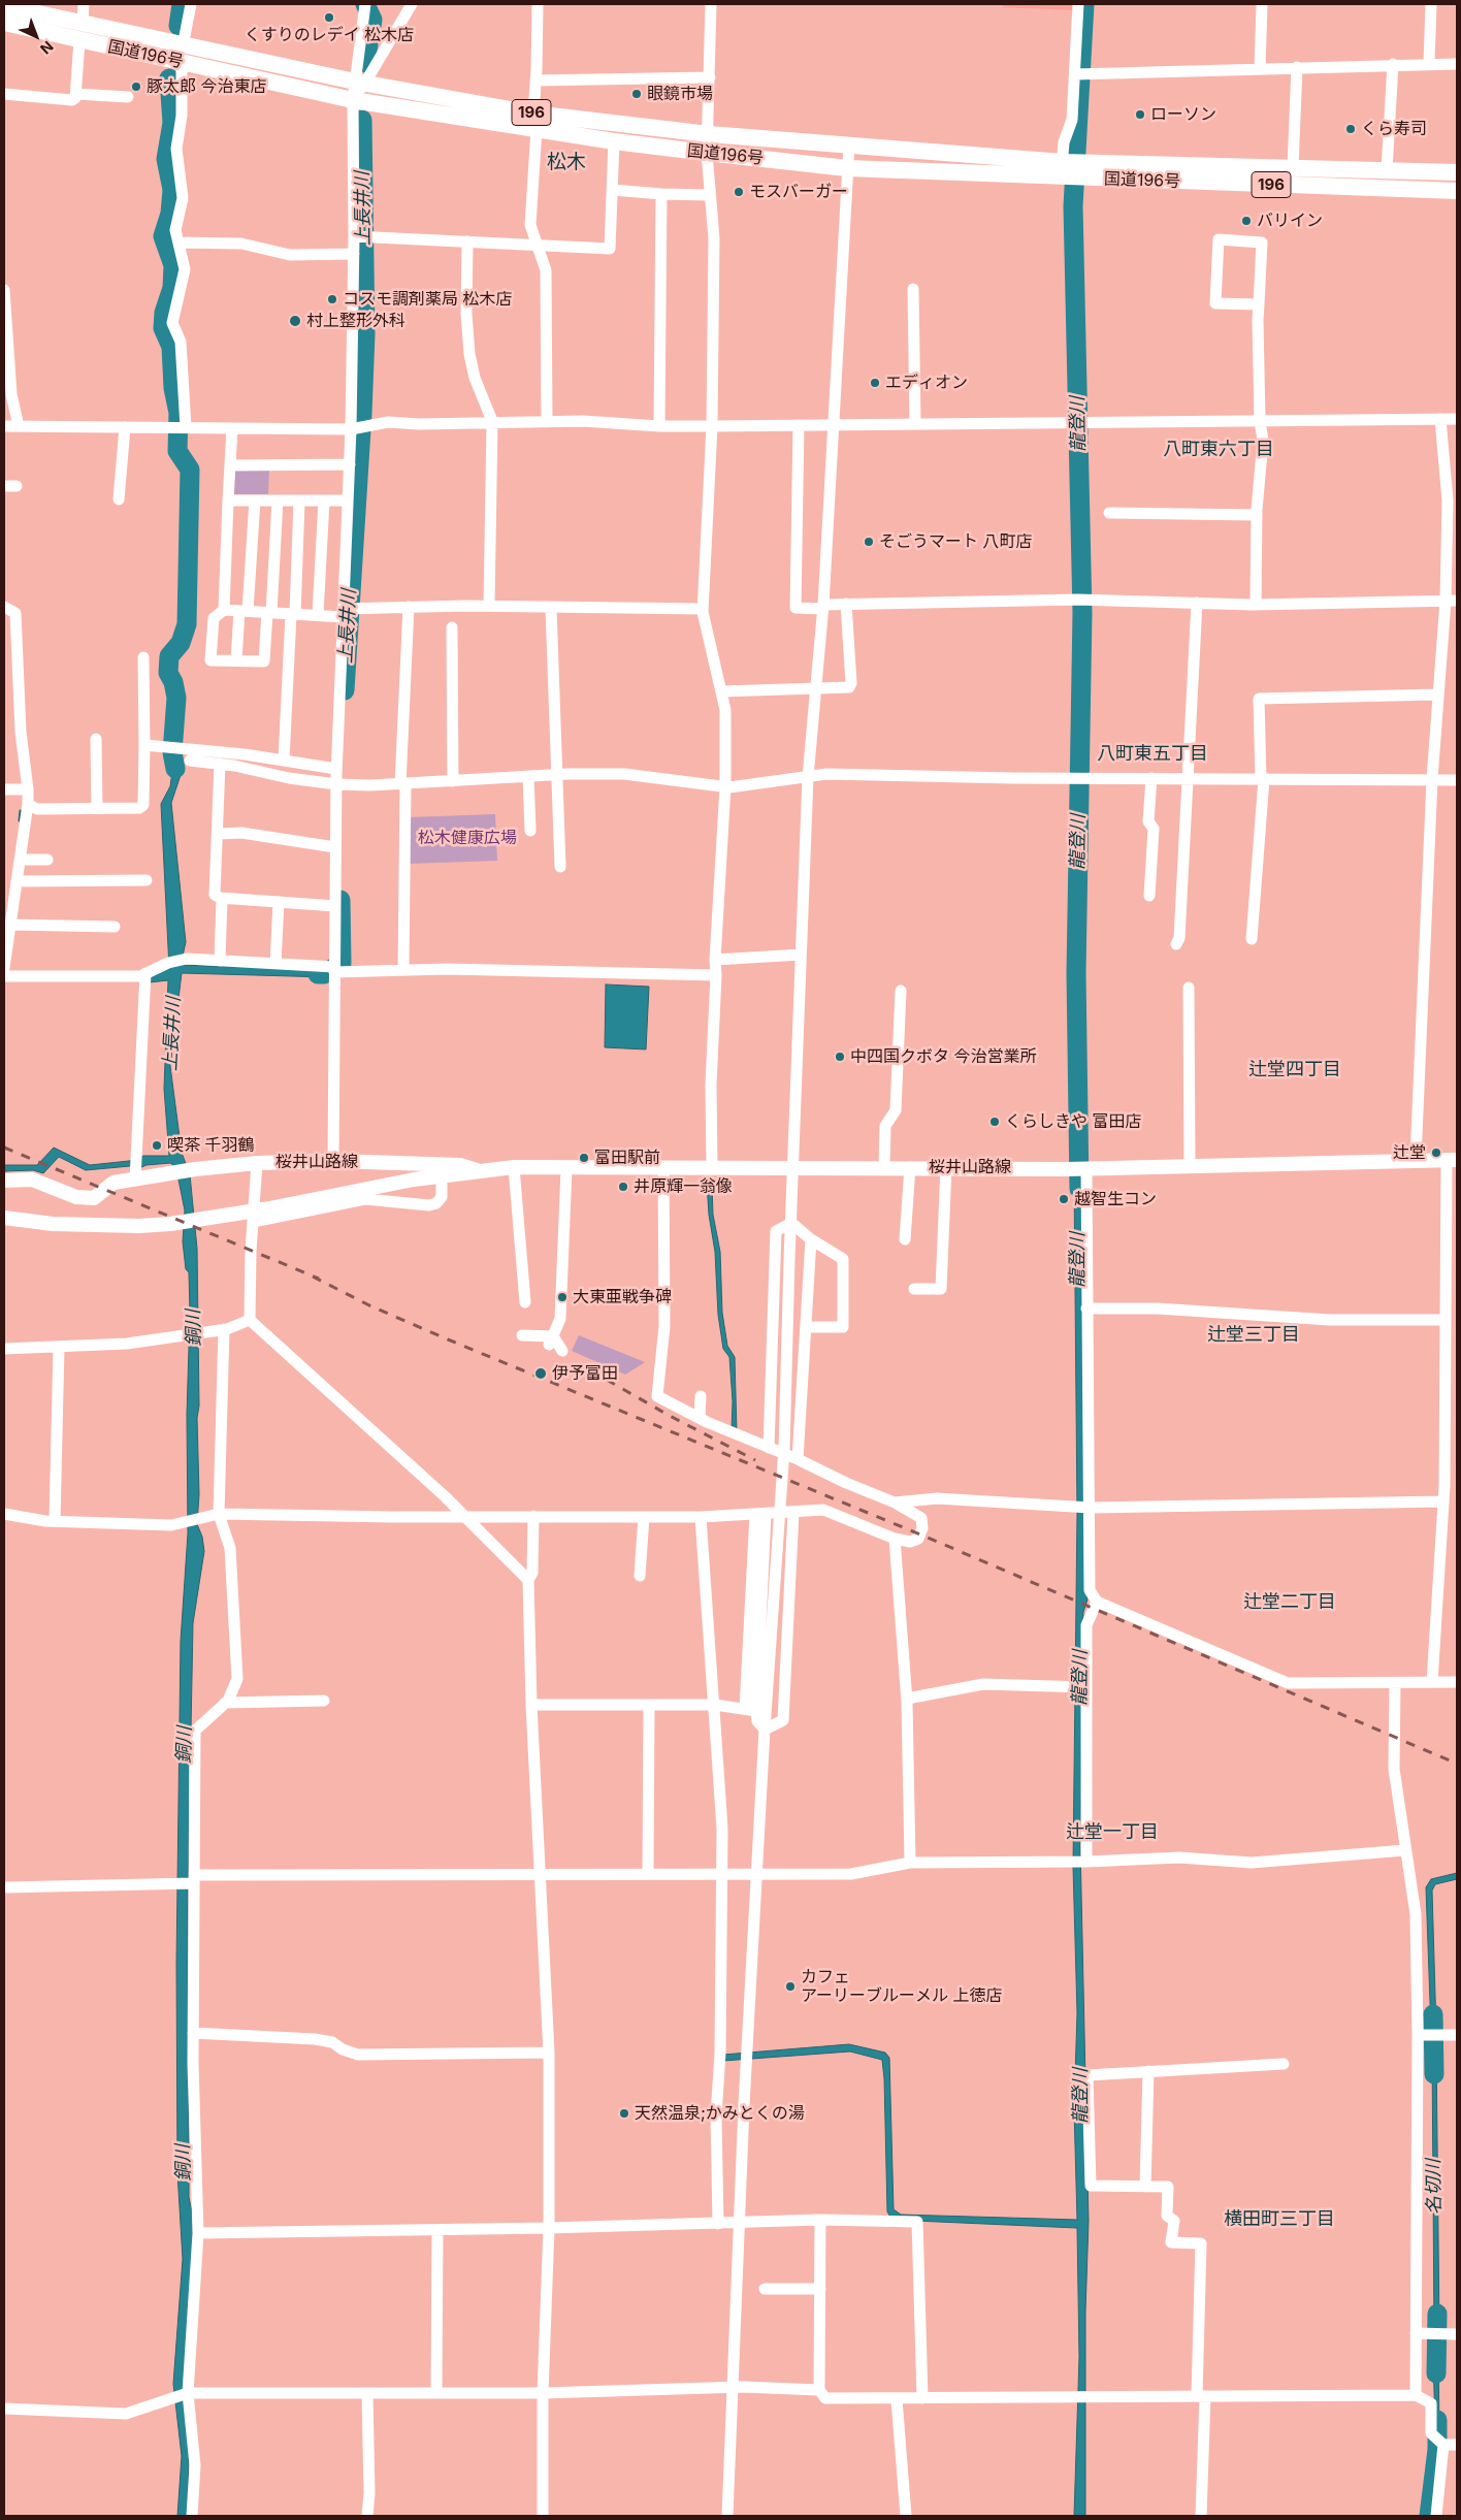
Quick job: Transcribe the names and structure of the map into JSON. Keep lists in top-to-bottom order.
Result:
{
  "streets": {
    "highway": ["国道196号", "196"],
    "main road": ["桜井山路線"]
  },
  "districts": [
    "松木",
    "八町東六丁目",
    "八町東五丁目",
    "辻堂四丁目",
    "辻堂三丁目",
    "辻堂二丁目",
    "辻堂一丁目",
    "横田町三丁目"
  ],
  "water": [
    "上長井川",
    "龍登川",
    "銅川",
    "名切川"
  ],
  "parks": ["松木健康広場"],
  "places": [
    "くすりのレデイ 松木店",
    "豚太郎 今治東店",
    "眼鏡市場",
    "ローソン",
    "くら寿司",
    "モスバーガー",
    "バリイン",
    "コスモ調剤薬局 松木店",
    "村上整形外科",
    "エディオン",
    "そごうマート 八町店",
    "中四国クボタ 今治営業所",
    "くらしきや 富田店",
    "喫茶 千羽鶴",
    "辻堂",
    "富田駅前",
    "井原輝一翁像",
    "越智生コン",
    "大東亜戦争碑",
    "伊予富田",
    "カフェ アーリーブルーメル 上徳店",
    "天然温泉;かみとくの湯"
  ],
  "north": "bottom right"
}
